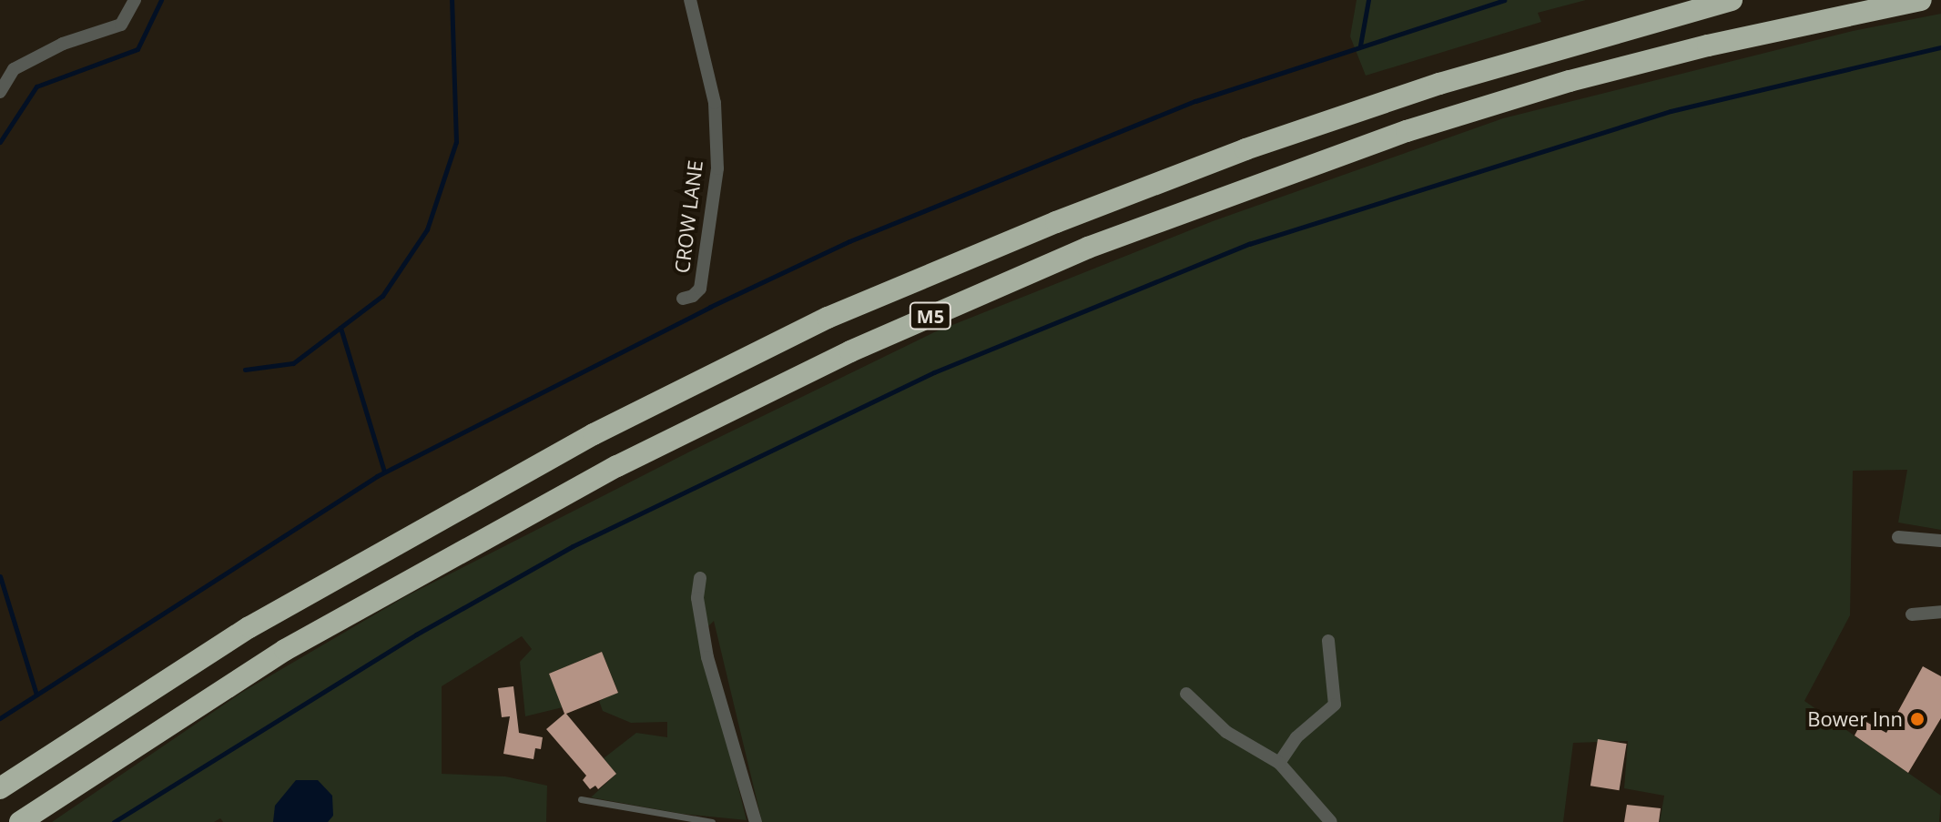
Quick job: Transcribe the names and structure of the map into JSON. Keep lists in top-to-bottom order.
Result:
{
  "streets": {
    "highway": ["M5"],
    "street": ["CROW LANE"]
  },
  "places": ["Bower Inn"]
}
